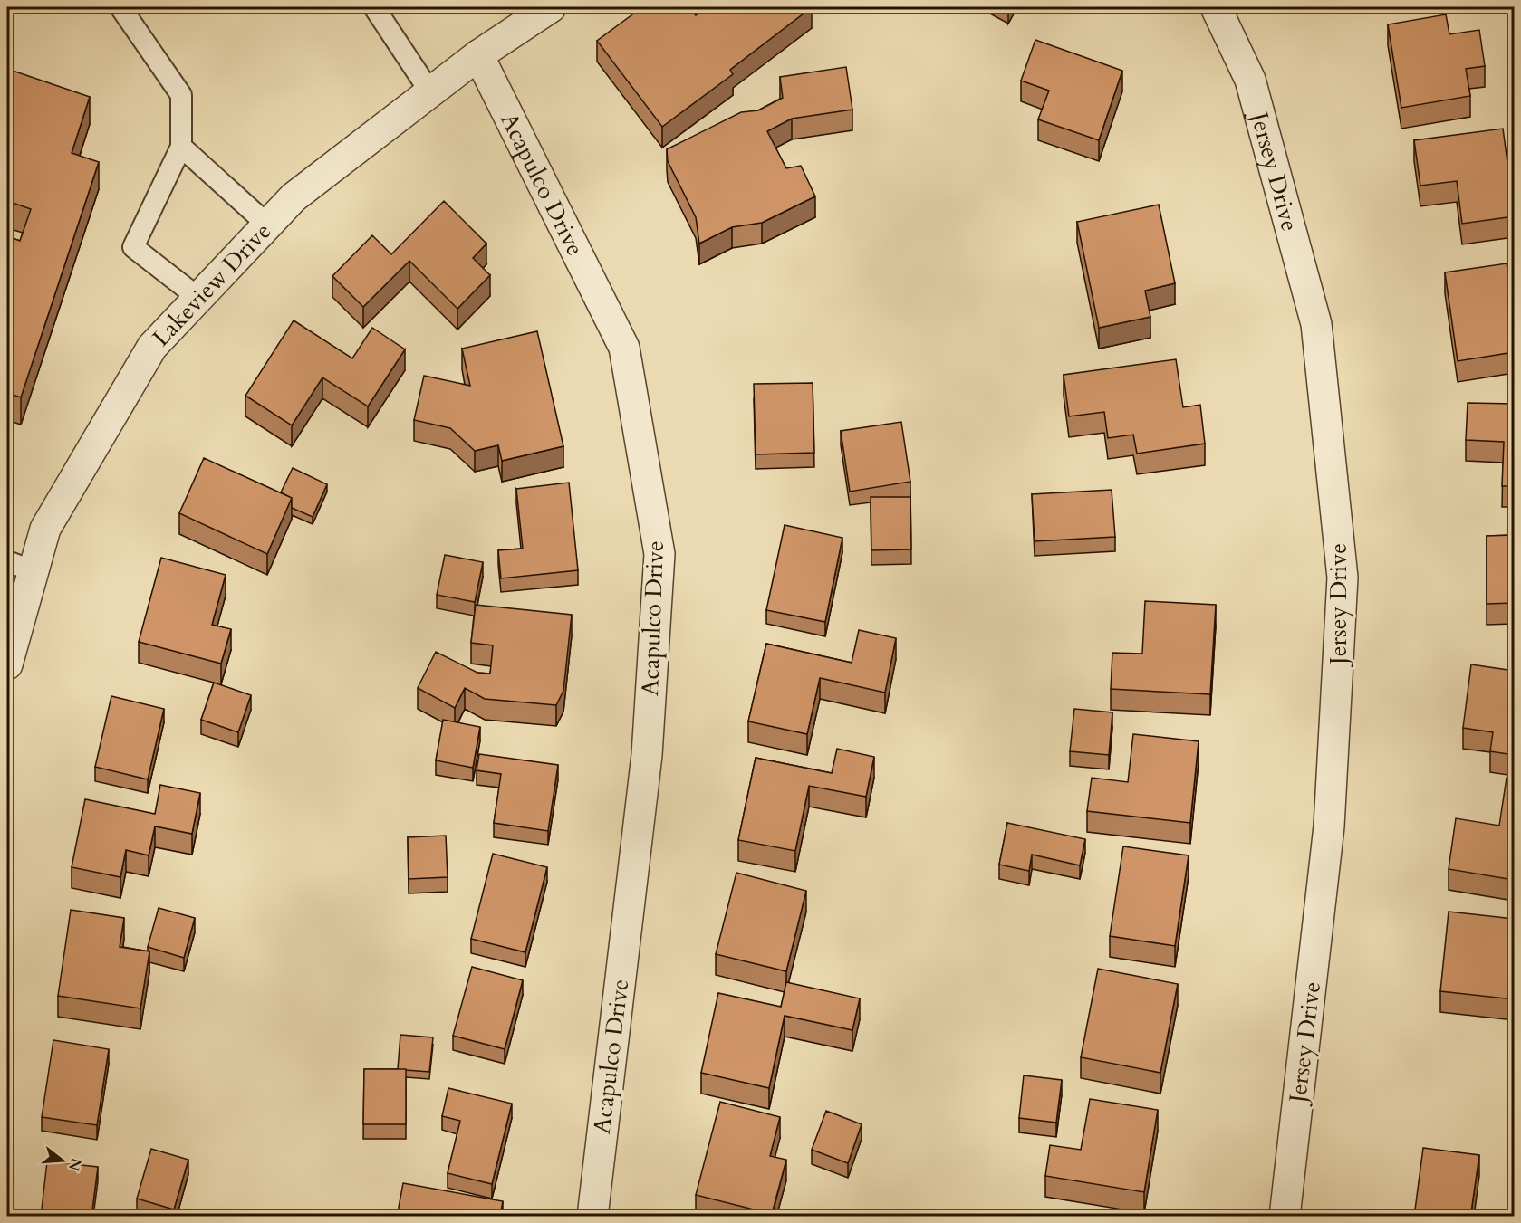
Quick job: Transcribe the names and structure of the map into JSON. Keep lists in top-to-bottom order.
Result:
{
  "streets": {
    "street": ["Jersey Drive", "Acapulco Drive", "Lakeview Drive"]
  },
  "crossings": [
    ["Acapulco Drive", "Lakeview Drive"]
  ],
  "north": "right"
}
